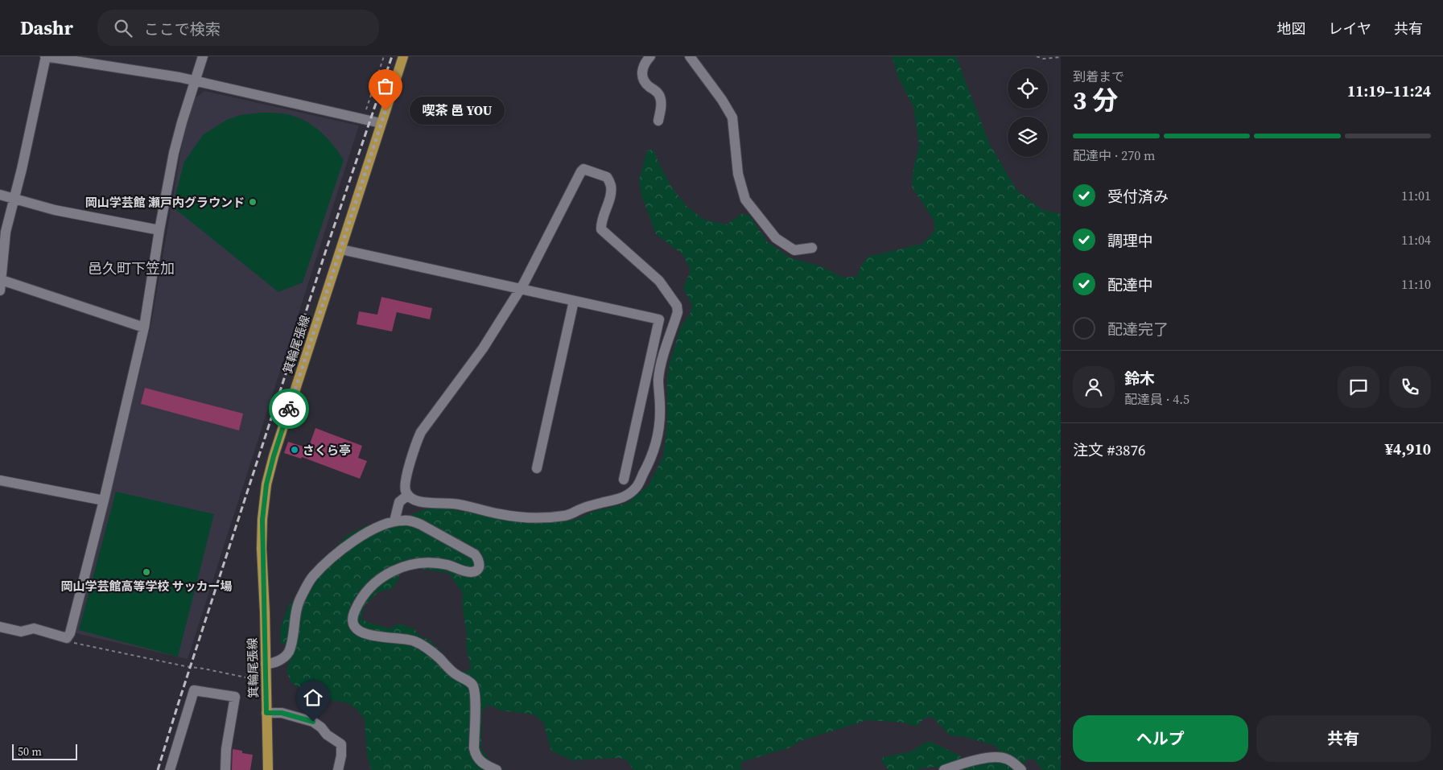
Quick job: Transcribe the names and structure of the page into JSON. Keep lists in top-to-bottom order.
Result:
{
  "streets": {
    "main road": ["箕輪尾張線"]
  },
  "districts": ["邑久町下笠加"],
  "places": [
    "喫茶 邑 YOU",
    "岡山学芸館 瀬戸内グラウンド",
    "さくら亭",
    "岡山学芸館高等学校 サッカー場"
  ],
  "scale_bar": "50 m",
  "page": {
    "header": "Dashr",
    "search": "ここで検索",
    "nav": ["地図", "レイヤ", "共有"],
    "heading": ["3 分", "到着まで", "11:19–11:24"],
    "panel": [
      "鈴木",
      "配達員 · 4.5",
      "注文 #3876",
      "¥4,910"
    ],
    "bubble": "喫茶 邑 YOU",
    "bar": "配達中 · 270 m",
    "list": [
      ["受付済み", "11:01"],
      ["調理中", "11:04"],
      ["配達中", "11:10"],
      "配達完了"
    ],
    "buttons": ["ヘルプ", "共有"],
    "scale": "50 m"
  }
}
